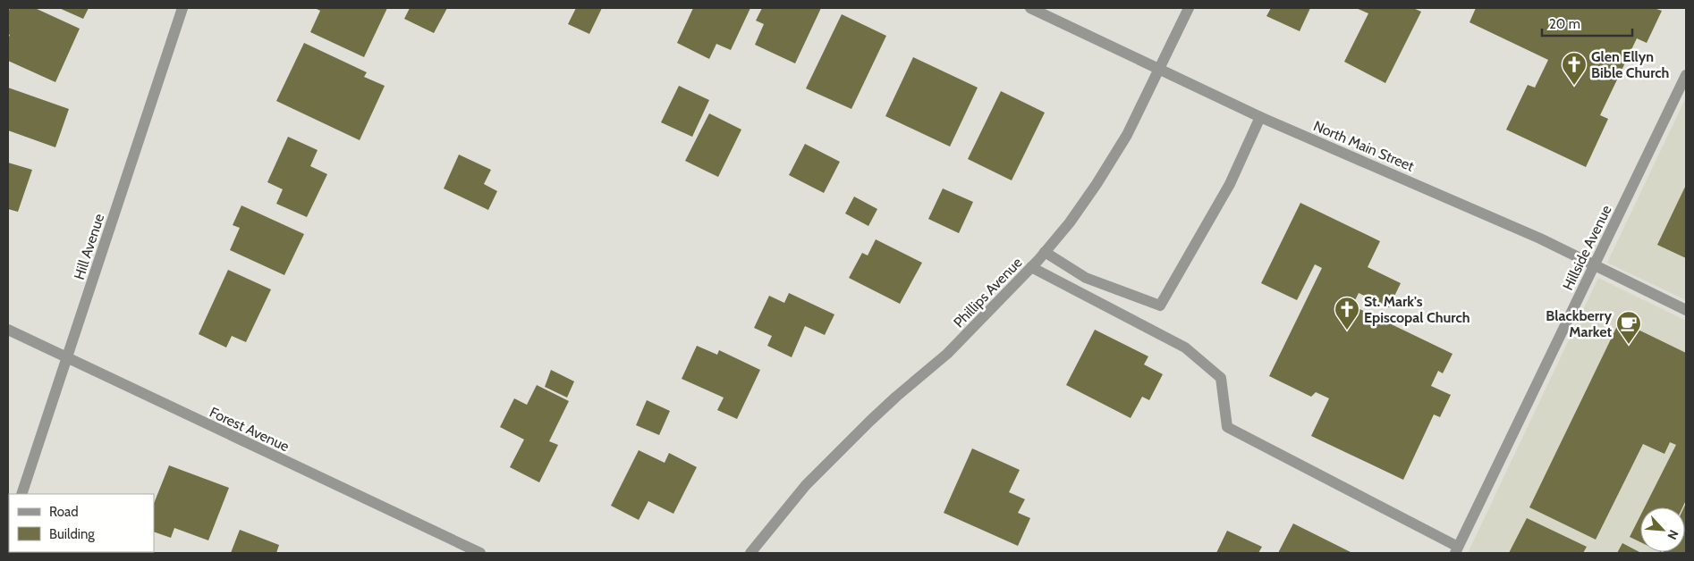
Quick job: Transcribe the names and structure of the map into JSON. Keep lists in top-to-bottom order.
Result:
{
  "streets": {
    "street": [
      "North Main Street",
      "Hill Avenue",
      "Hillside Avenue",
      "Phillips Avenue",
      "Forest Avenue"
    ]
  },
  "crossings": [
    ["North Main Street", "Hillside Avenue"],
    ["North Main Street", "Phillips Avenue"],
    ["Hill Avenue", "Forest Avenue"]
  ],
  "places": {
    "church": ["Glen Ellyn Bible Church", "St. Mark's Episcopal Church"],
    "cafe": ["Blackberry Market"]
  },
  "legend": ["Road", "Building"],
  "scale_bar": "20 m",
  "north": "bottom right"
}
